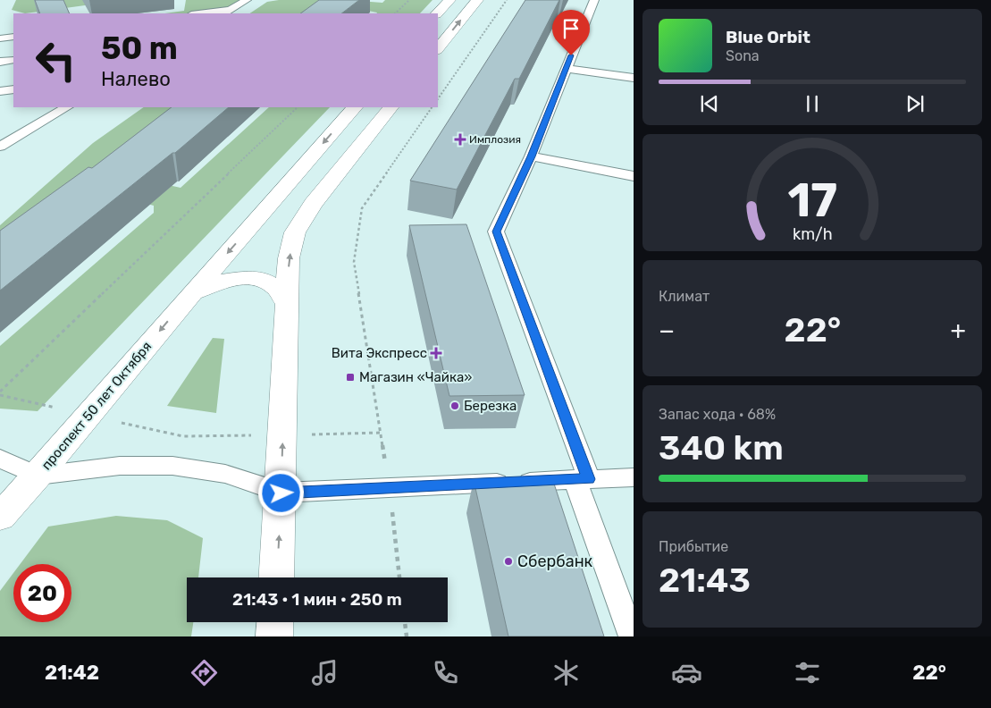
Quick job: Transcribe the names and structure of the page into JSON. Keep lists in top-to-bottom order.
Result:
{
  "streets": {
    "main road": ["проспект 50 лет Октября"]
  },
  "places": {
    "health": ["Имплозия", "Вита Экспресс"],
    "transit": ["Магазин «Чайка»"],
    "other": ["Березка", "Сбербанк"]
  },
  "page": {
    "turn": ["50 m", "Налево"],
    "song": ["Blue Orbit", "Sona"],
    "tile": [
      "Климат",
      ["Запас хода · 68%", "340 km"],
      ["Прибытие", "21:43"]
    ],
    "heat": ["−", "22°", "+"],
    "limit": "20",
    "trip": "21:43 · 1 мин · 250 m",
    "tabs": ["21:42", "22°"],
    "gauge": ["17", "km/h"]
  }
}
